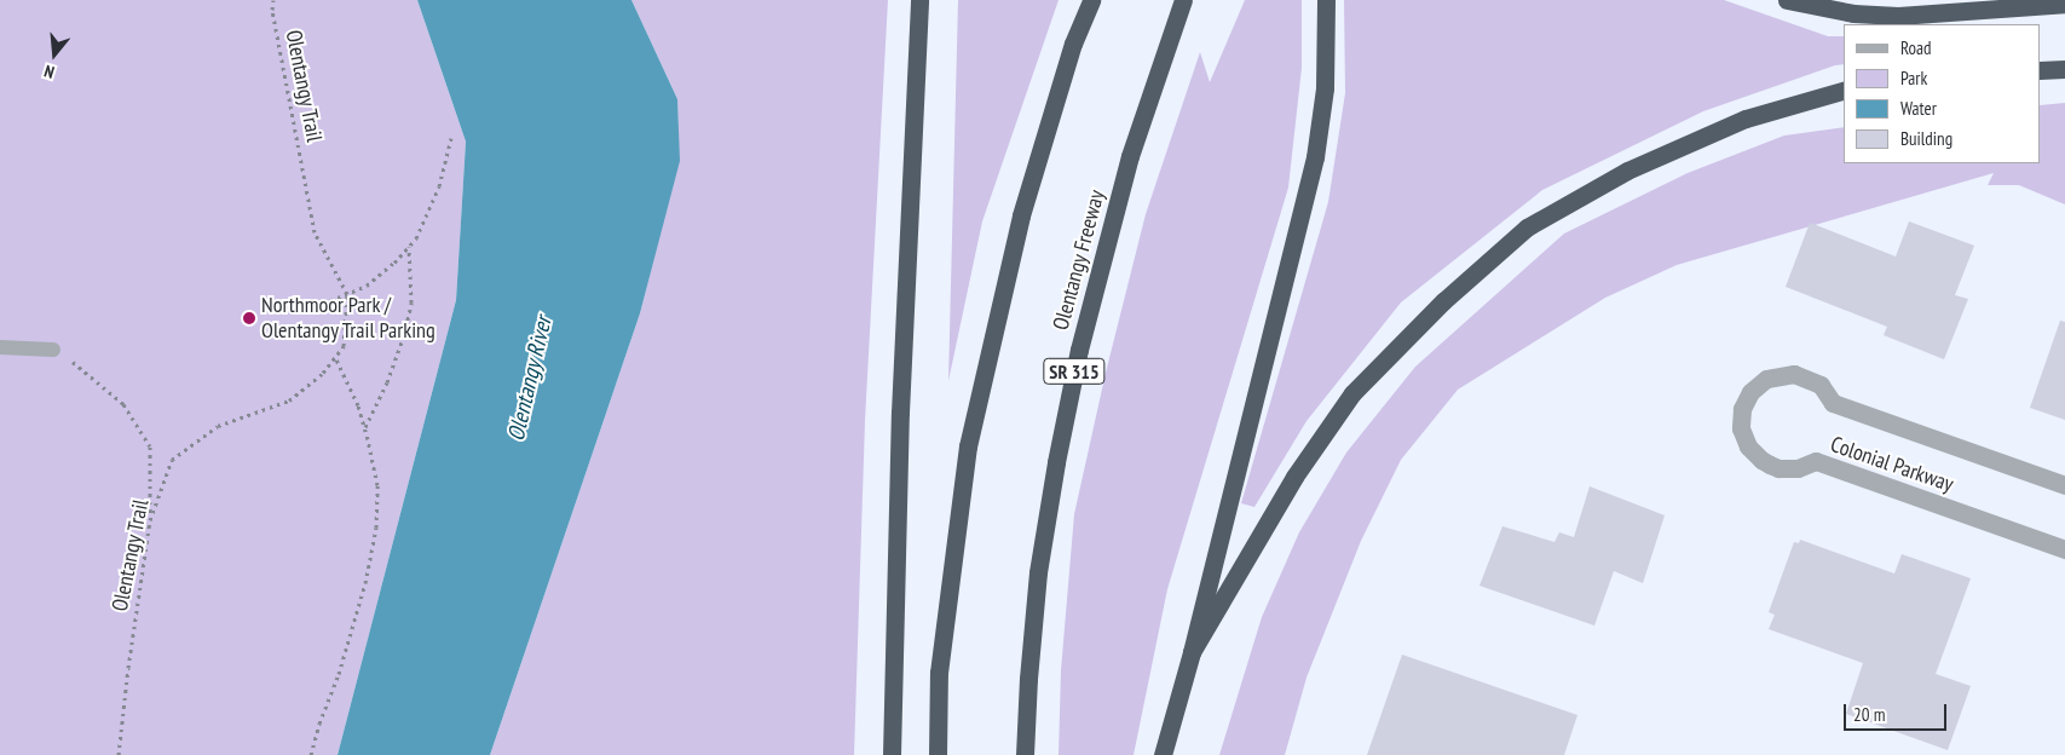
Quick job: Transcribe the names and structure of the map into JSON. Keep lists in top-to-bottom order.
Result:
{
  "streets": {
    "highway": ["Olentangy Freeway", "SR 315"],
    "street": ["Colonial Parkway"],
    "path": ["Olentangy Trail"]
  },
  "water": ["Olentangy River"],
  "places": ["Northmoor Park / Olentangy Trail Parking"],
  "legend": [
    "Road",
    "Park",
    "Water",
    "Building"
  ],
  "scale_bar": "20 m",
  "north": "bottom"
}
